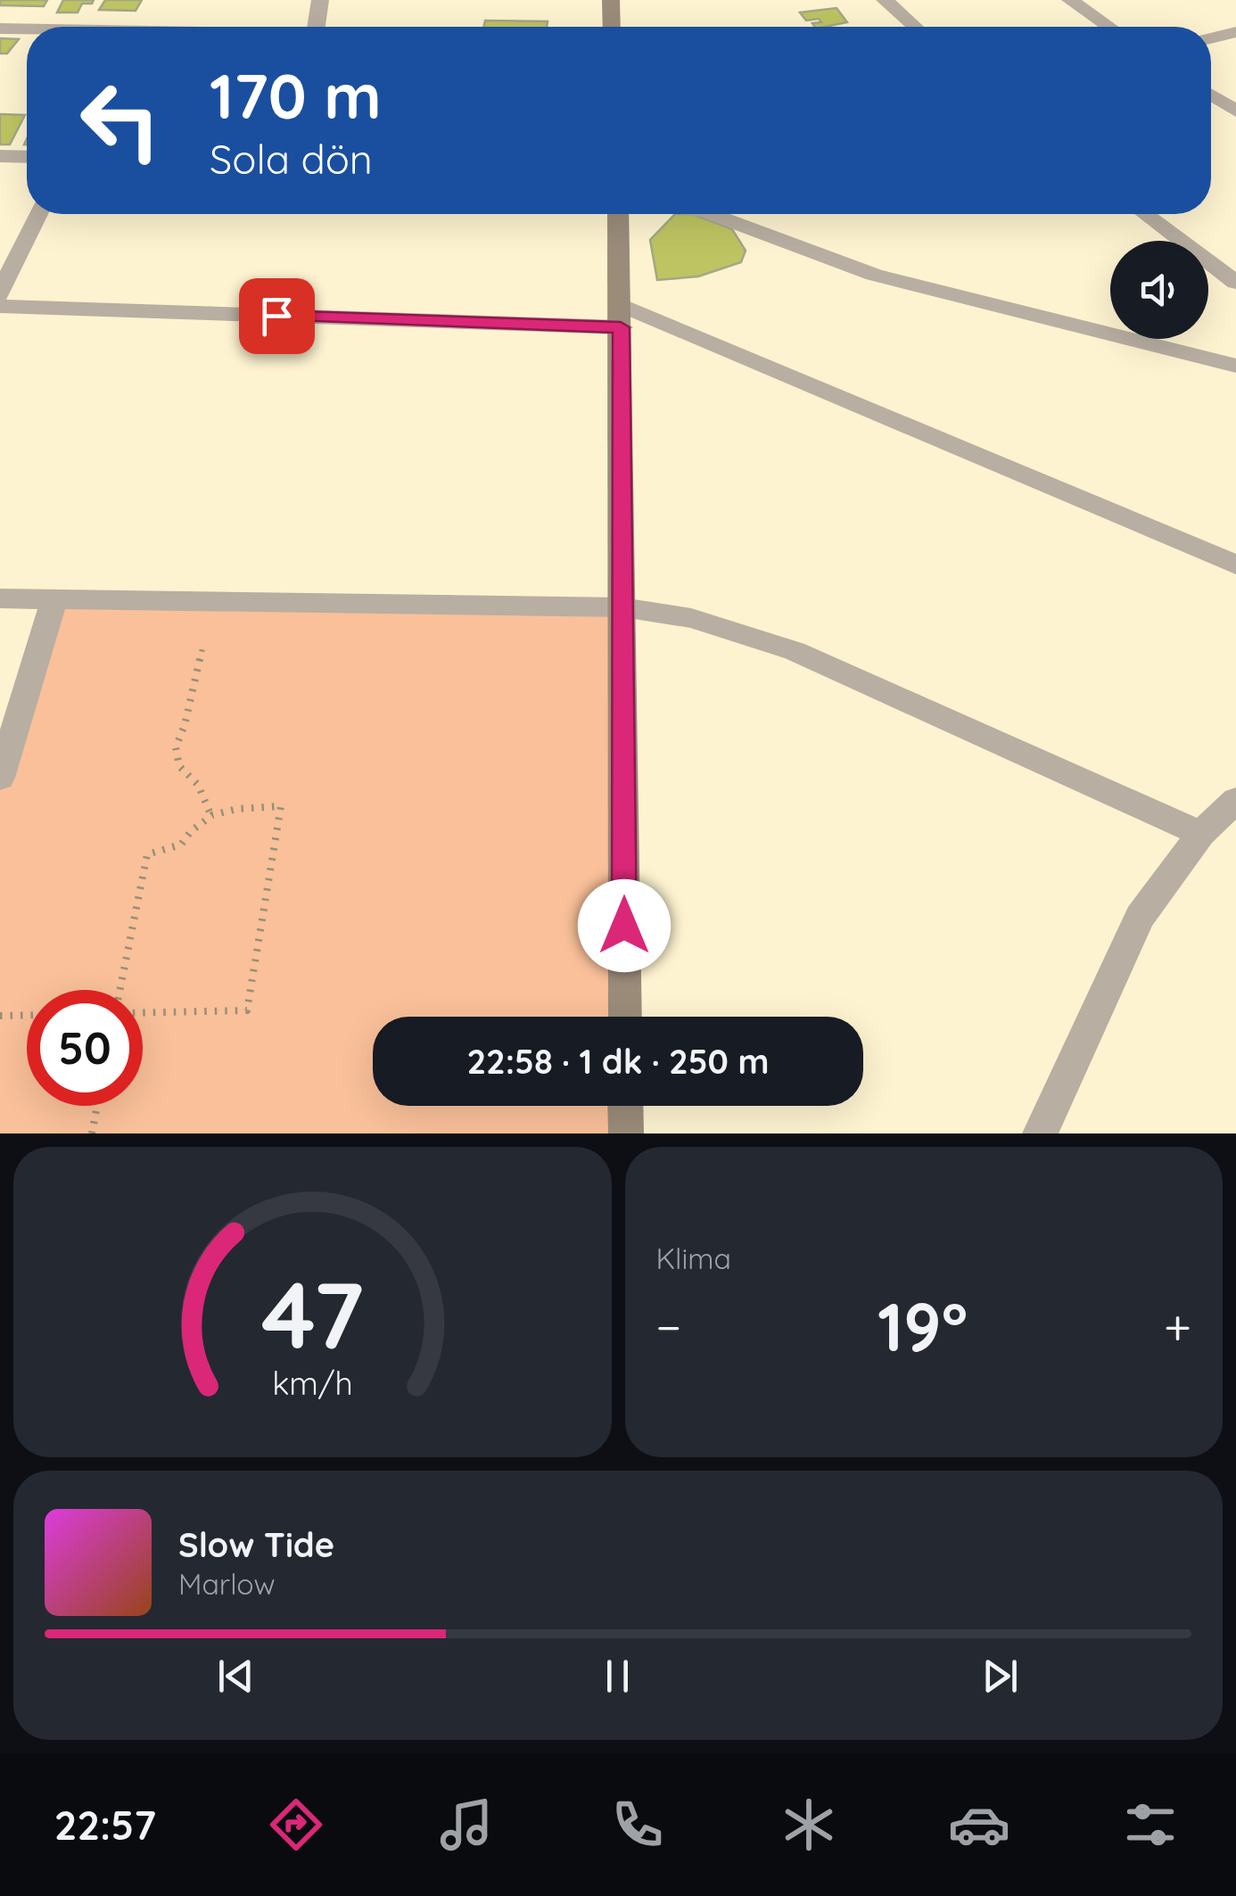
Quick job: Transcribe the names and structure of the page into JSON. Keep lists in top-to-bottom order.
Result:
{
  "page": {
    "turn": ["170 m", "Sola dön"],
    "limit": "50",
    "trip": "22:58 · 1 dk · 250 m",
    "tile": "Klima",
    "heat": ["−", "19°", "+"],
    "song": ["Slow Tide", "Marlow"],
    "tabs": "22:57",
    "gauge": ["47", "km/h"]
  }
}
